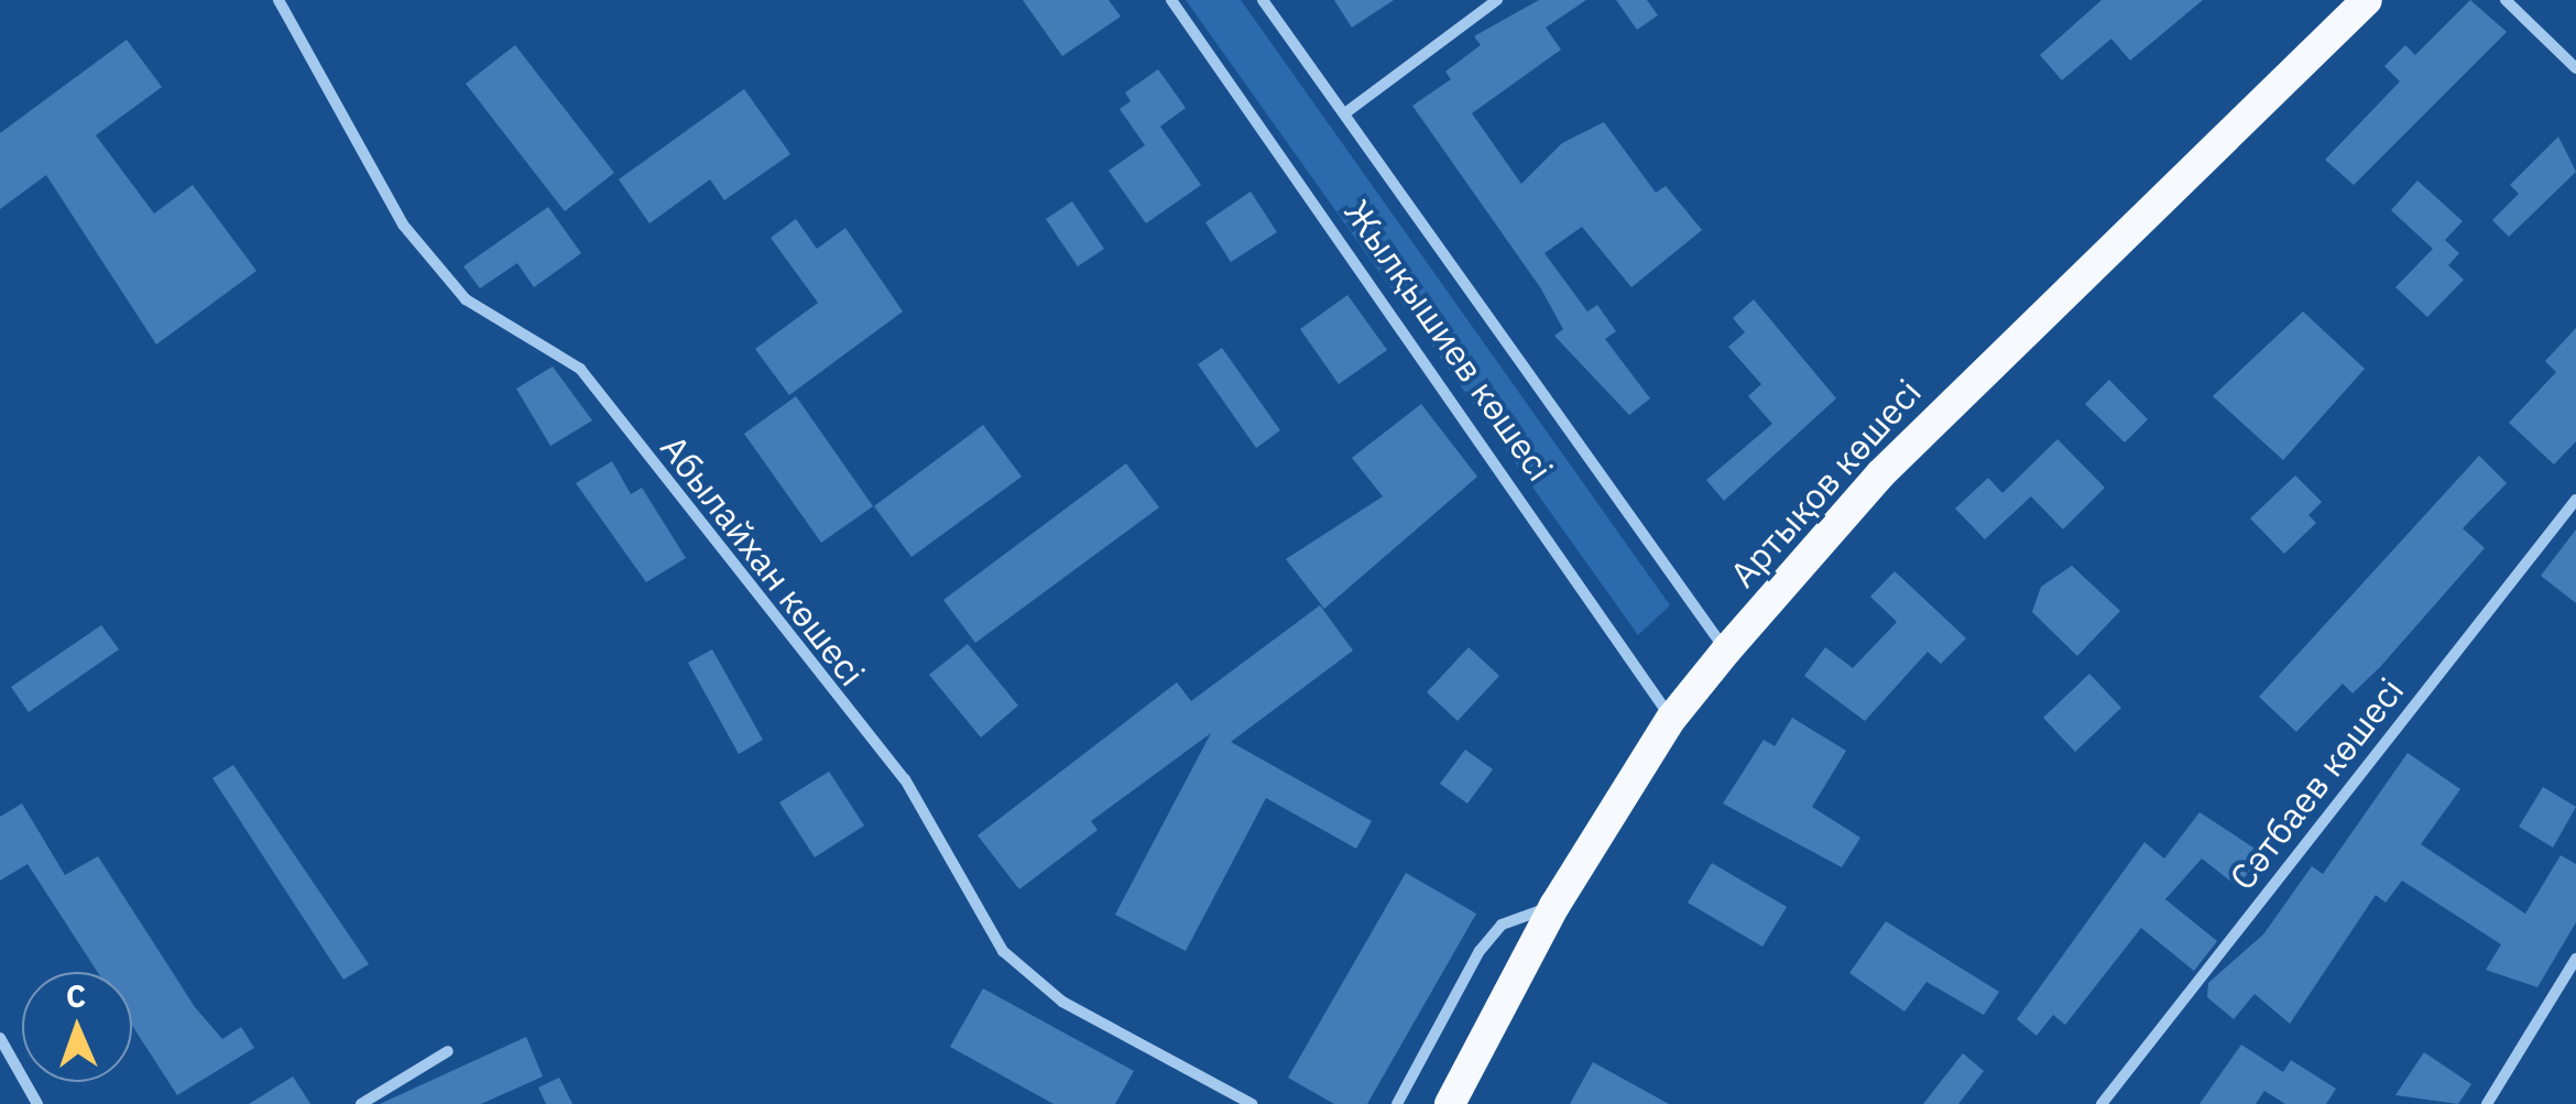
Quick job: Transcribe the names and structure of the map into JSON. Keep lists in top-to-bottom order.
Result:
{
  "streets": {
    "highway": ["Артықов көшесі"],
    "street": ["Жылқышиев көшесі", "Абылайхан көшесі", "Сәтбаев көшесі"]
  },
  "crossings": [
    ["Жылқышиев көшесі", "Артықов көшесі"]
  ],
  "north": "top"
}
